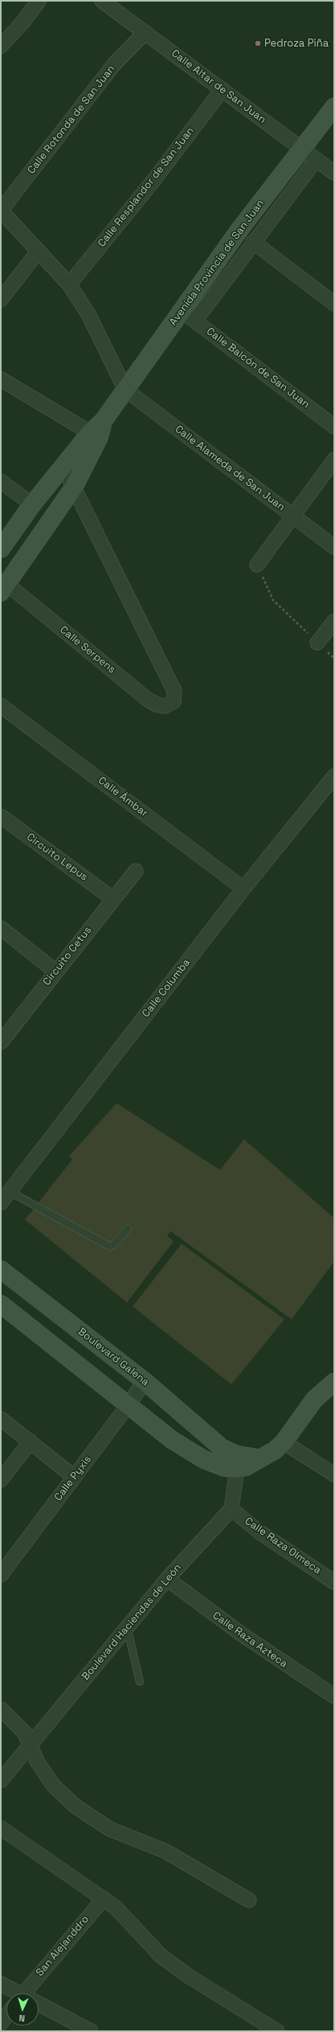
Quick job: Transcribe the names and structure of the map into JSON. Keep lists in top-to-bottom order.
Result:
{
  "streets": {
    "street": [
      "Calle Altar de San Juan",
      "Calle Rotonda de San Juan",
      "Calle Resplandor de San Juan",
      "Avenida Provincia de San Juan",
      "Calle Balcón de San Juan",
      "Calle Alameda de San Juan",
      "Calle Serpens",
      "Calle Ámbar",
      "Circuito Lepus",
      "Circuito Cetus",
      "Calle Columba",
      "Boulevard Galena",
      "Calle Pyxis",
      "Calle Raza Olmeca",
      "Boulevard Haciendas de León",
      "Calle Raza Azteca",
      "San Alejanddro"
    ]
  },
  "crossings": [
    ["Calle Altar de San Juan", "Calle Rotonda de San Juan"],
    ["Calle Altar de San Juan", "Calle Resplandor de San Juan"],
    ["Calle Altar de San Juan", "Avenida Provincia de San Juan"],
    ["Avenida Provincia de San Juan", "Calle Balcón de San Juan"],
    ["Avenida Provincia de San Juan", "Calle Alameda de San Juan"],
    ["Calle Ámbar", "Calle Columba"],
    ["Circuito Lepus", "Circuito Cetus"],
    ["Boulevard Galena", "Calle Pyxis"],
    ["Calle Raza Olmeca", "Boulevard Haciendas de León"],
    ["Boulevard Haciendas de León", "Calle Raza Azteca"]
  ],
  "places": ["Pedroza Piña"],
  "north": "bottom"
}
